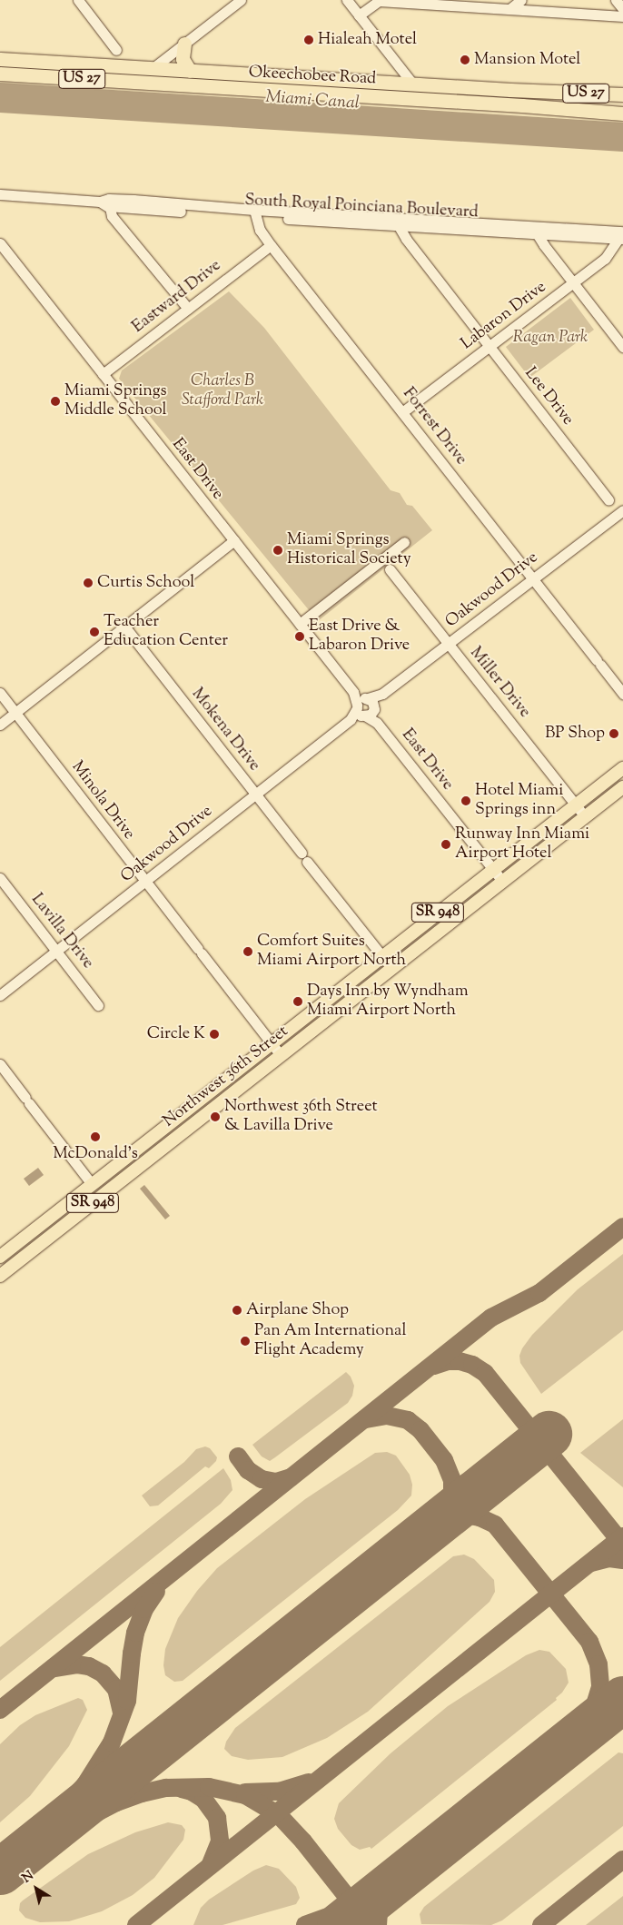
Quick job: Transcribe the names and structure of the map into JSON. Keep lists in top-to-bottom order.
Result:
{
  "streets": {
    "highway": ["Okeechobee Road", "US 27"],
    "main road": ["SR 948", "Northwest 36th Street"],
    "street": [
      "South Royal Poinciana Boulevard",
      "Eastward Drive",
      "Labaron Drive",
      "Lee Drive",
      "Forrest Drive",
      "East Drive",
      "Oakwood Drive",
      "Miller Drive",
      "Mokena Drive",
      "Minola Drive",
      "Lavilla Drive"
    ]
  },
  "crossings": [
    ["South Royal Poinciana Boulevard", "Labaron Drive"],
    ["South Royal Poinciana Boulevard", "Lee Drive"],
    ["South Royal Poinciana Boulevard", "Forrest Drive"],
    ["Eastward Drive", "Forrest Drive"],
    ["Eastward Drive", "East Drive"],
    ["Labaron Drive", "Lee Drive"],
    ["Labaron Drive", "Forrest Drive"],
    ["Lee Drive", "Oakwood Drive"],
    ["Forrest Drive", "Oakwood Drive"],
    ["East Drive", "Oakwood Drive"],
    ["East Drive", "Northwest 36th Street"],
    ["Oakwood Drive", "Miller Drive"],
    ["Oakwood Drive", "Mokena Drive"],
    ["Oakwood Drive", "Minola Drive"],
    ["Oakwood Drive", "Lavilla Drive"],
    ["Miller Drive", "Northwest 36th Street"],
    ["Mokena Drive", "Northwest 36th Street"],
    ["Minola Drive", "Northwest 36th Street"]
  ],
  "water": ["Miami Canal"],
  "parks": ["Ragan Park", "Charles B Stafford Park"],
  "places": [
    "Hialeah Motel",
    "Mansion Motel",
    "Miami Springs Middle School",
    "Miami Springs Historical Society",
    "Curtis School",
    "Teacher Education Center",
    "East Drive & Labaron Drive",
    "BP Shop",
    "Hotel Miami Springs inn",
    "Runway Inn Miami Airport Hotel",
    "Comfort Suites Miami Airport North",
    "Days Inn by Wyndham Miami Airport North",
    "Circle K",
    "Northwest 36th Street & Lavilla Drive",
    "McDonald's",
    "Airplane Shop",
    "Pan Am International Flight Academy"
  ],
  "north": "top left"
}
